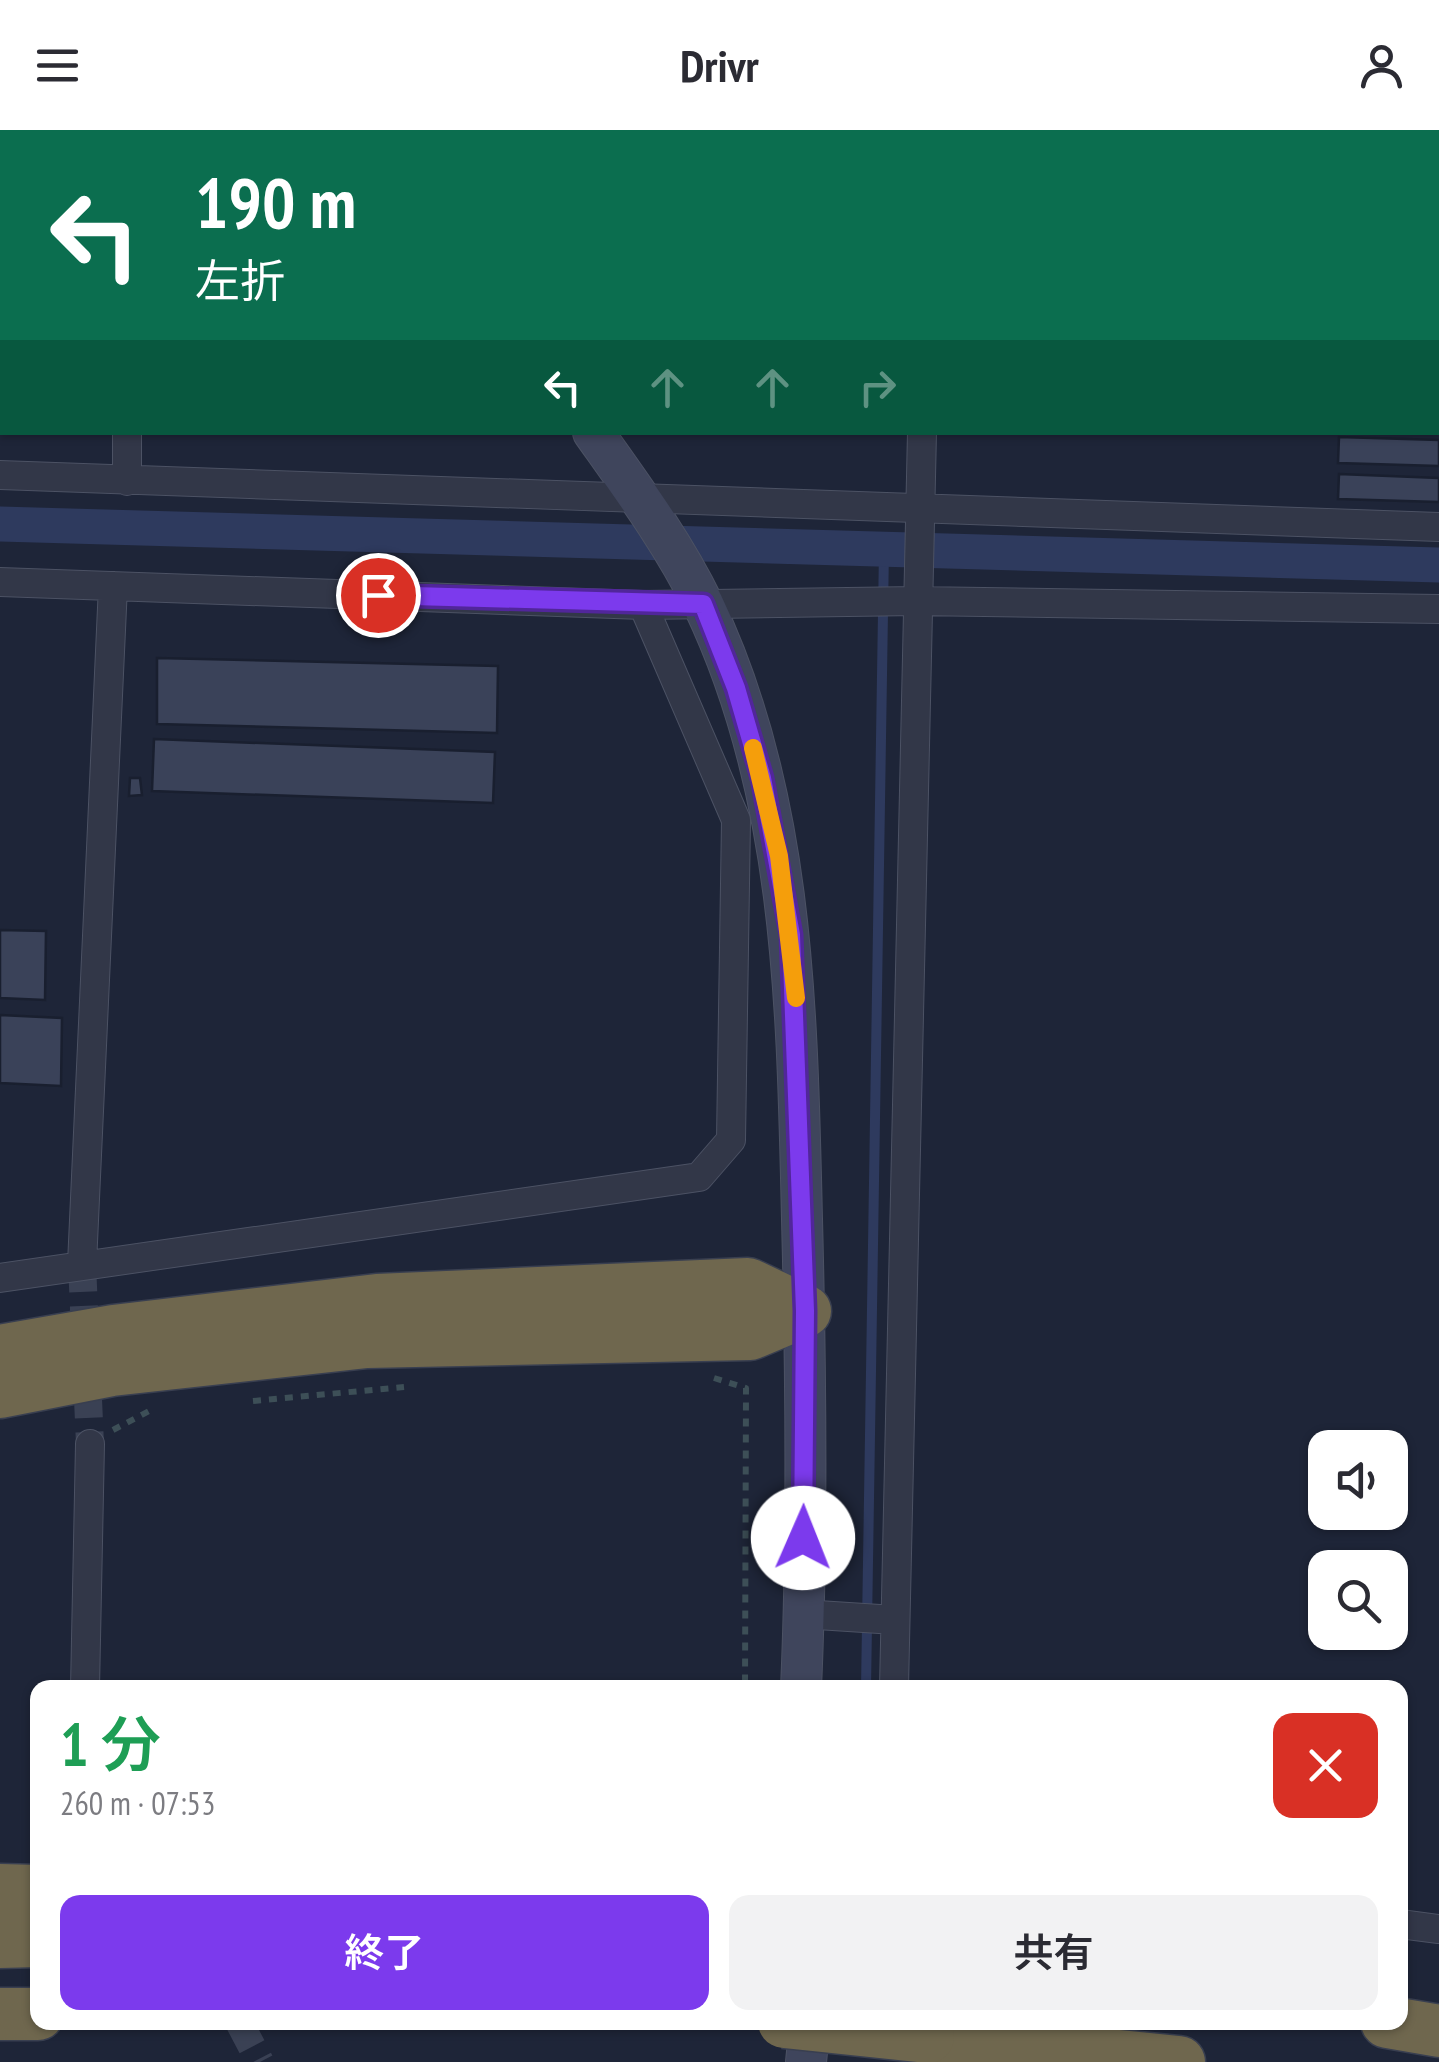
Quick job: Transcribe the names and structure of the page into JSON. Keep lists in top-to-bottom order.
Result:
{
  "page": {
    "header": "Drivr",
    "turn": ["190 m", "左折"],
    "heading": ["1 分", "260 m · 07:53"],
    "buttons": ["終了", "共有"]
  }
}
